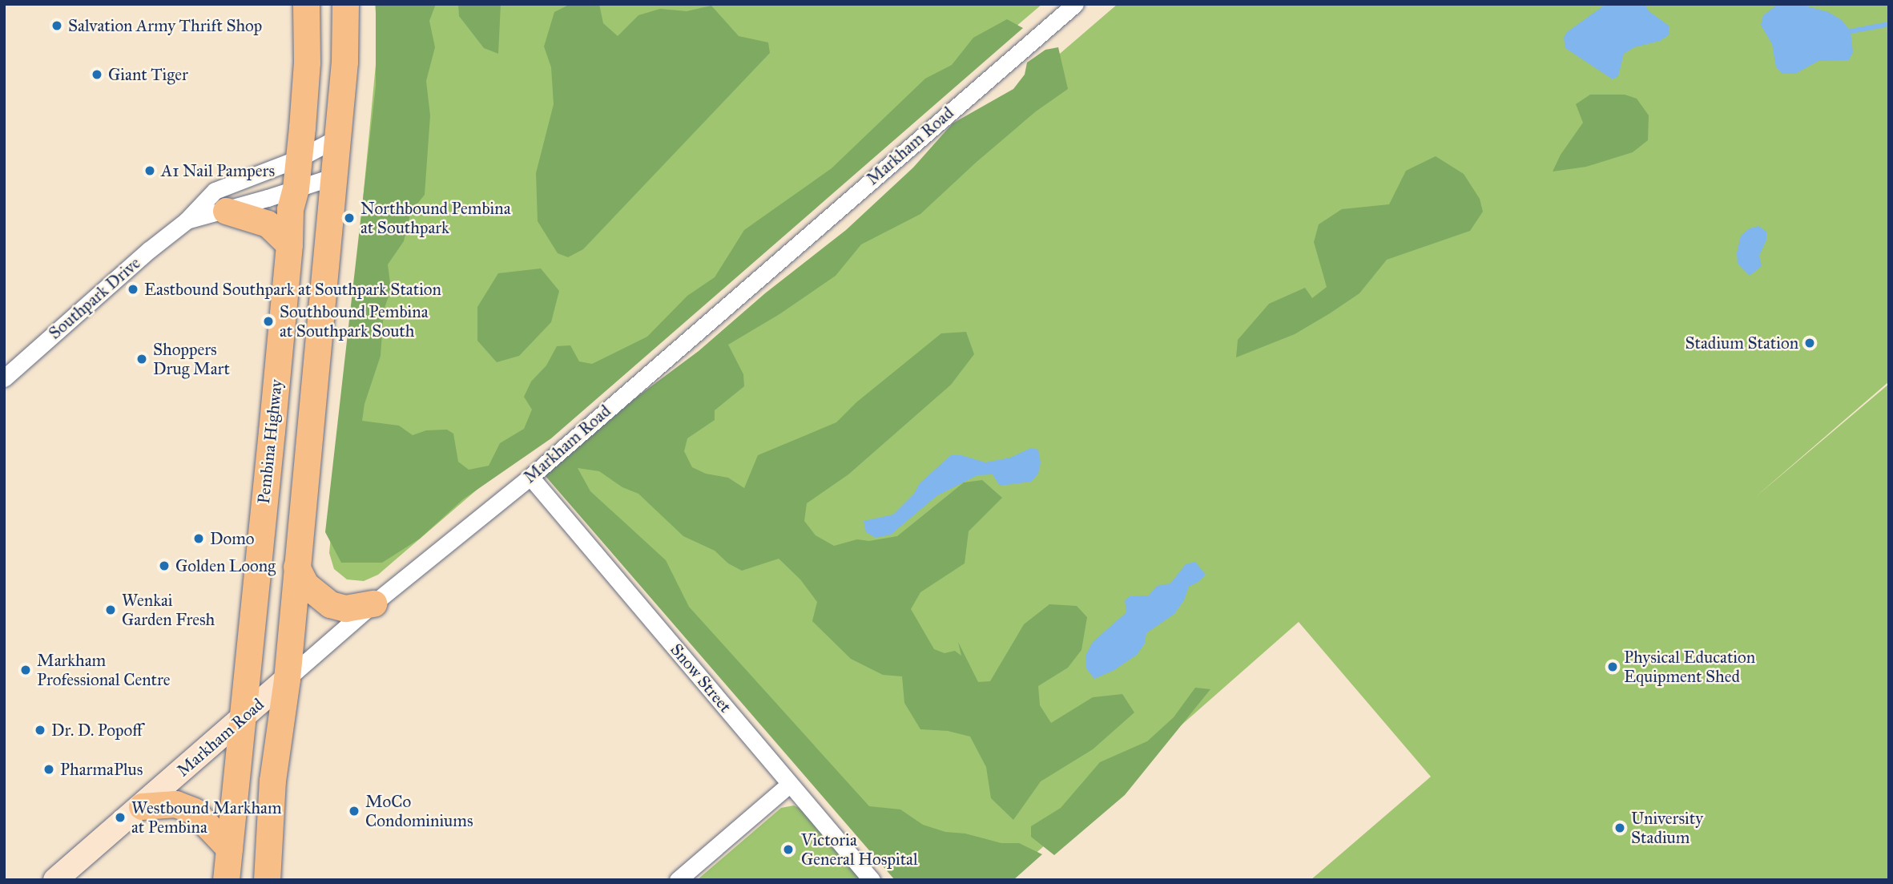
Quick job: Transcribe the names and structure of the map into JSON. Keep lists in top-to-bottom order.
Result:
{
  "streets": {
    "main road": ["Pembina Highway"],
    "street": ["Markham Road", "Southpark Drive", "Snow Street"]
  },
  "crossings": [
    ["Markham Road", "Pembina Highway"],
    ["Markham Road", "Snow Street"],
    ["Southpark Drive", "Pembina Highway"]
  ],
  "places": [
    "Salvation Army Thrift Shop",
    "Giant Tiger",
    "A1 Nail Pampers",
    "Northbound Pembina at Southpark",
    "Eastbound Southpark at Southpark Station",
    "Southbound Pembina at Southpark South",
    "Stadium Station",
    "Shoppers Drug Mart",
    "Domo",
    "Golden Loong",
    "Wenkai Garden Fresh",
    "Physical Education Equipment Shed",
    "Markham Professional Centre",
    "Dr. D. Popoff",
    "PharmaPlus",
    "MoCo Condominiums",
    "Westbound Markham at Pembina",
    "University Stadium",
    "Victoria General Hospital"
  ]
}
